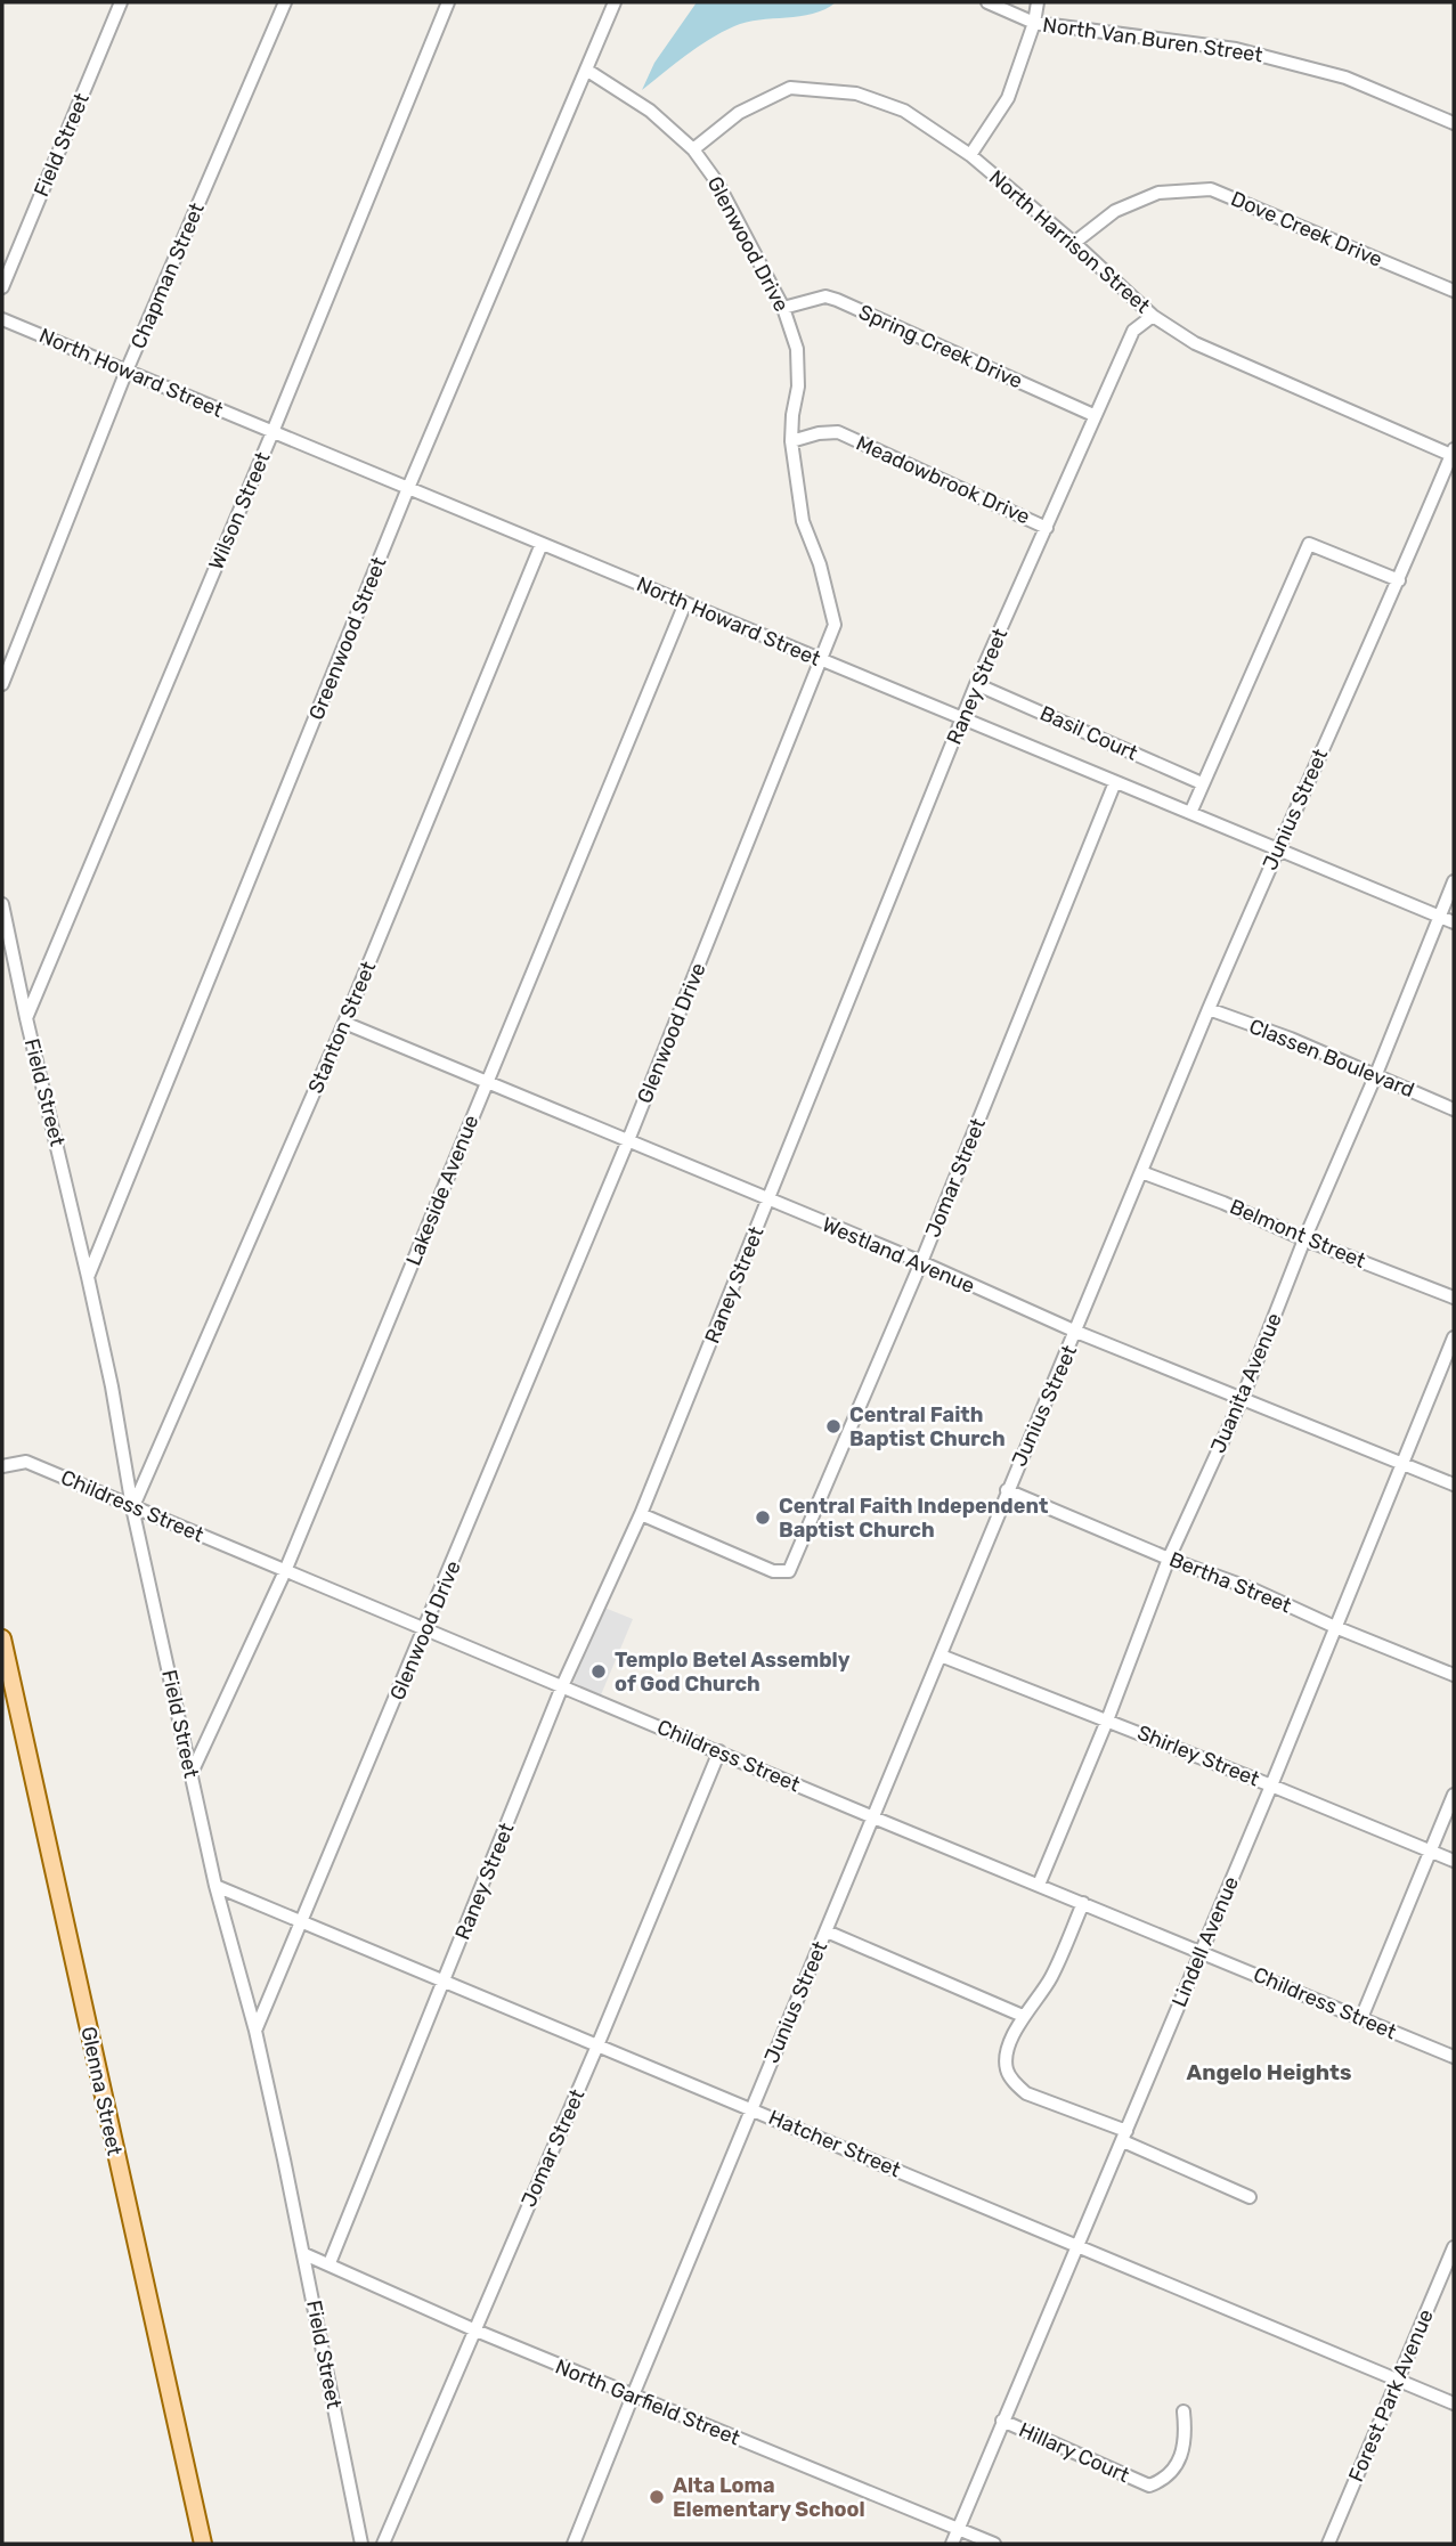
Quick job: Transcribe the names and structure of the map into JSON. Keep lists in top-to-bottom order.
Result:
{
  "streets": {
    "main road": ["Glenna Street"],
    "street": [
      "North Van Buren Street",
      "Field Street",
      "Dove Creek Drive",
      "North Harrison Street",
      "Glenwood Drive",
      "Chapman Street",
      "Spring Creek Drive",
      "North Howard Street",
      "Meadowbrook Drive",
      "Wilson Street",
      "Greenwood Street",
      "Raney Street",
      "Basil Court",
      "Junius Street",
      "Stanton Street",
      "Classen Boulevard",
      "Jomar Street",
      "Lakeside Avenue",
      "Belmont Street",
      "Westland Avenue",
      "Juanita Avenue",
      "Childress Street",
      "Bertha Street",
      "Shirley Street",
      "Lindell Avenue",
      "Hatcher Street",
      "Forest Park Avenue",
      "North Garfield Street",
      "Hillary Court"
    ]
  },
  "crossings": [
    ["Field Street", "Glenwood Drive"],
    ["Field Street", "Wilson Street"],
    ["Field Street", "Greenwood Street"],
    ["Field Street", "Stanton Street"],
    ["Field Street", "Lakeside Avenue"],
    ["Field Street", "Childress Street"],
    ["Field Street", "Hatcher Street"],
    ["Field Street", "North Garfield Street"],
    ["Dove Creek Drive", "North Harrison Street"],
    ["North Harrison Street", "Glenwood Drive"],
    ["North Harrison Street", "Raney Street"],
    ["North Harrison Street", "Junius Street"],
    ["Glenwood Drive", "Spring Creek Drive"],
    ["Glenwood Drive", "North Howard Street"],
    ["Glenwood Drive", "Meadowbrook Drive"],
    ["Glenwood Drive", "Greenwood Street"],
    ["Glenwood Drive", "Westland Avenue"],
    ["Glenwood Drive", "Childress Street"],
    ["Glenwood Drive", "Hatcher Street"],
    ["Chapman Street", "North Howard Street"],
    ["Spring Creek Drive", "Raney Street"],
    ["North Howard Street", "Wilson Street"],
    ["North Howard Street", "Greenwood Street"],
    ["North Howard Street", "Raney Street"],
    ["North Howard Street", "Junius Street"],
    ["North Howard Street", "Stanton Street"],
    ["North Howard Street", "Jomar Street"],
    ["North Howard Street", "Lakeside Avenue"],
    ["North Howard Street", "Juanita Avenue"],
    ["Meadowbrook Drive", "Raney Street"],
    ["Raney Street", "Basil Court"],
    ["Raney Street", "Jomar Street"],
    ["Raney Street", "Westland Avenue"],
    ["Raney Street", "Childress Street"],
    ["Raney Street", "Hatcher Street"],
    ["Raney Street", "North Garfield Street"],
    ["Junius Street", "Classen Boulevard"],
    ["Junius Street", "Belmont Street"],
    ["Junius Street", "Westland Avenue"],
    ["Junius Street", "Childress Street"],
    ["Junius Street", "Bertha Street"],
    ["Junius Street", "Shirley Street"],
    ["Junius Street", "Hatcher Street"],
    ["Junius Street", "North Garfield Street"],
    ["Stanton Street", "Westland Avenue"],
    ["Stanton Street", "Childress Street"],
    ["Classen Boulevard", "Juanita Avenue"],
    ["Jomar Street", "Westland Avenue"],
    ["Jomar Street", "Childress Street"],
    ["Jomar Street", "Hatcher Street"],
    ["Jomar Street", "North Garfield Street"],
    ["Lakeside Avenue", "Westland Avenue"],
    ["Lakeside Avenue", "Childress Street"],
    ["Belmont Street", "Juanita Avenue"],
    ["Westland Avenue", "Juanita Avenue"],
    ["Westland Avenue", "Lindell Avenue"],
    ["Juanita Avenue", "Childress Street"],
    ["Juanita Avenue", "Bertha Street"],
    ["Juanita Avenue", "Shirley Street"],
    ["Childress Street", "Lindell Avenue"],
    ["Bertha Street", "Lindell Avenue"],
    ["Shirley Street", "Lindell Avenue"],
    ["Lindell Avenue", "Hatcher Street"],
    ["Lindell Avenue", "North Garfield Street"],
    ["Lindell Avenue", "Hillary Court"],
    ["Hatcher Street", "Forest Park Avenue"]
  ],
  "districts": ["Angelo Heights"],
  "places": [
    "Central Faith Baptist Church",
    "Central Faith Independent Baptist Church",
    "Templo Betel Assembly of God Church",
    "Alta Loma Elementary School"
  ]
}
